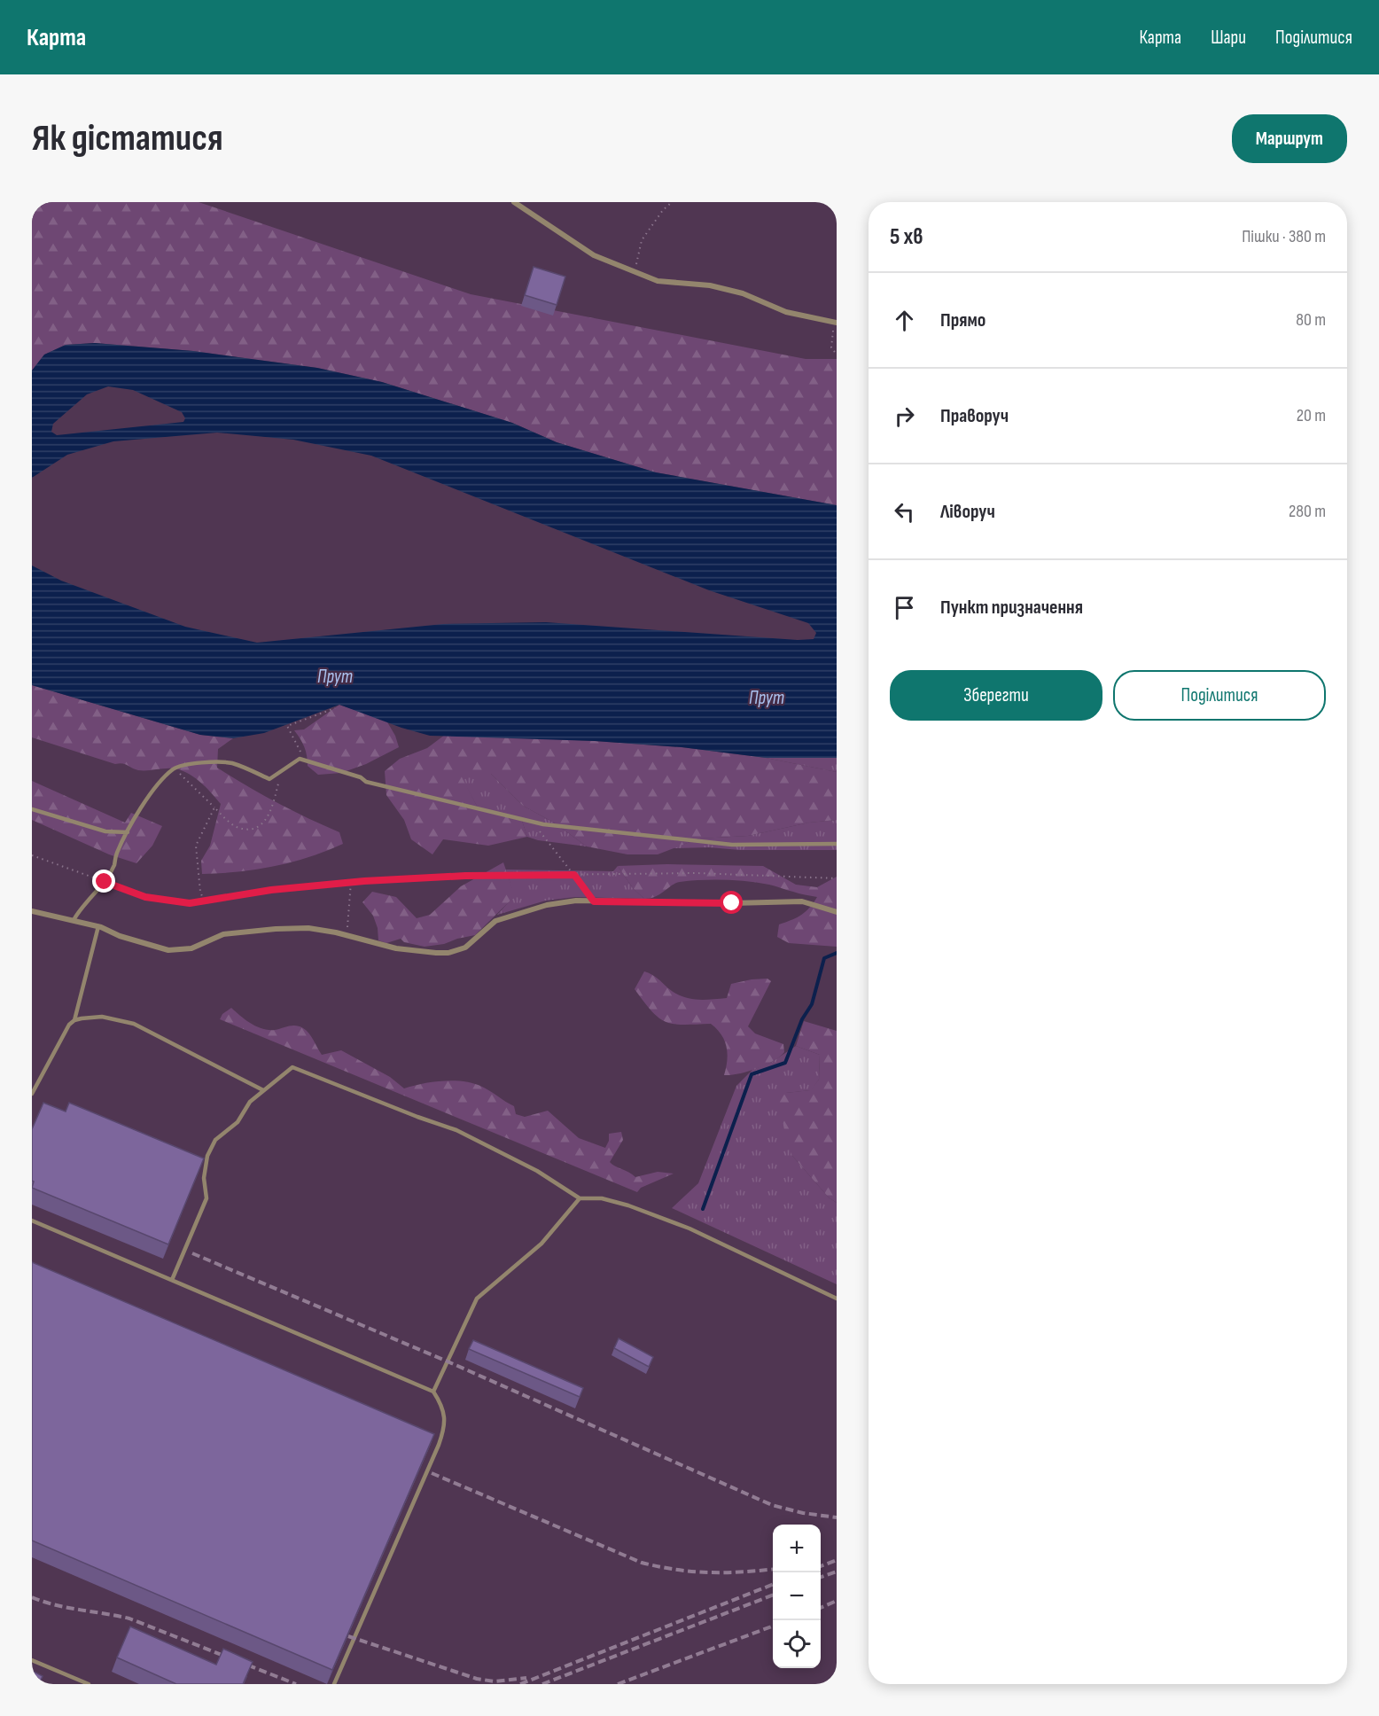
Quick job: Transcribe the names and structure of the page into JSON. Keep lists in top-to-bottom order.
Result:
{
  "water": ["Прут"],
  "page": {
    "header": "Карта",
    "nav": ["Карта", "Шари", "Поділитися"],
    "buttons": [
      "Маршрут",
      ["Зберегти", "Поділитися"]
    ],
    "title": "Як дістатися",
    "heading": ["5 хв", "Пішки · 380 m"],
    "list": [
      ["Прямо", "80 m"],
      ["Праворуч", "20 m"],
      ["Ліворуч", "280 m"],
      "Пункт призначення"
    ],
    "map_buttons": ["+", "−"]
  }
}
